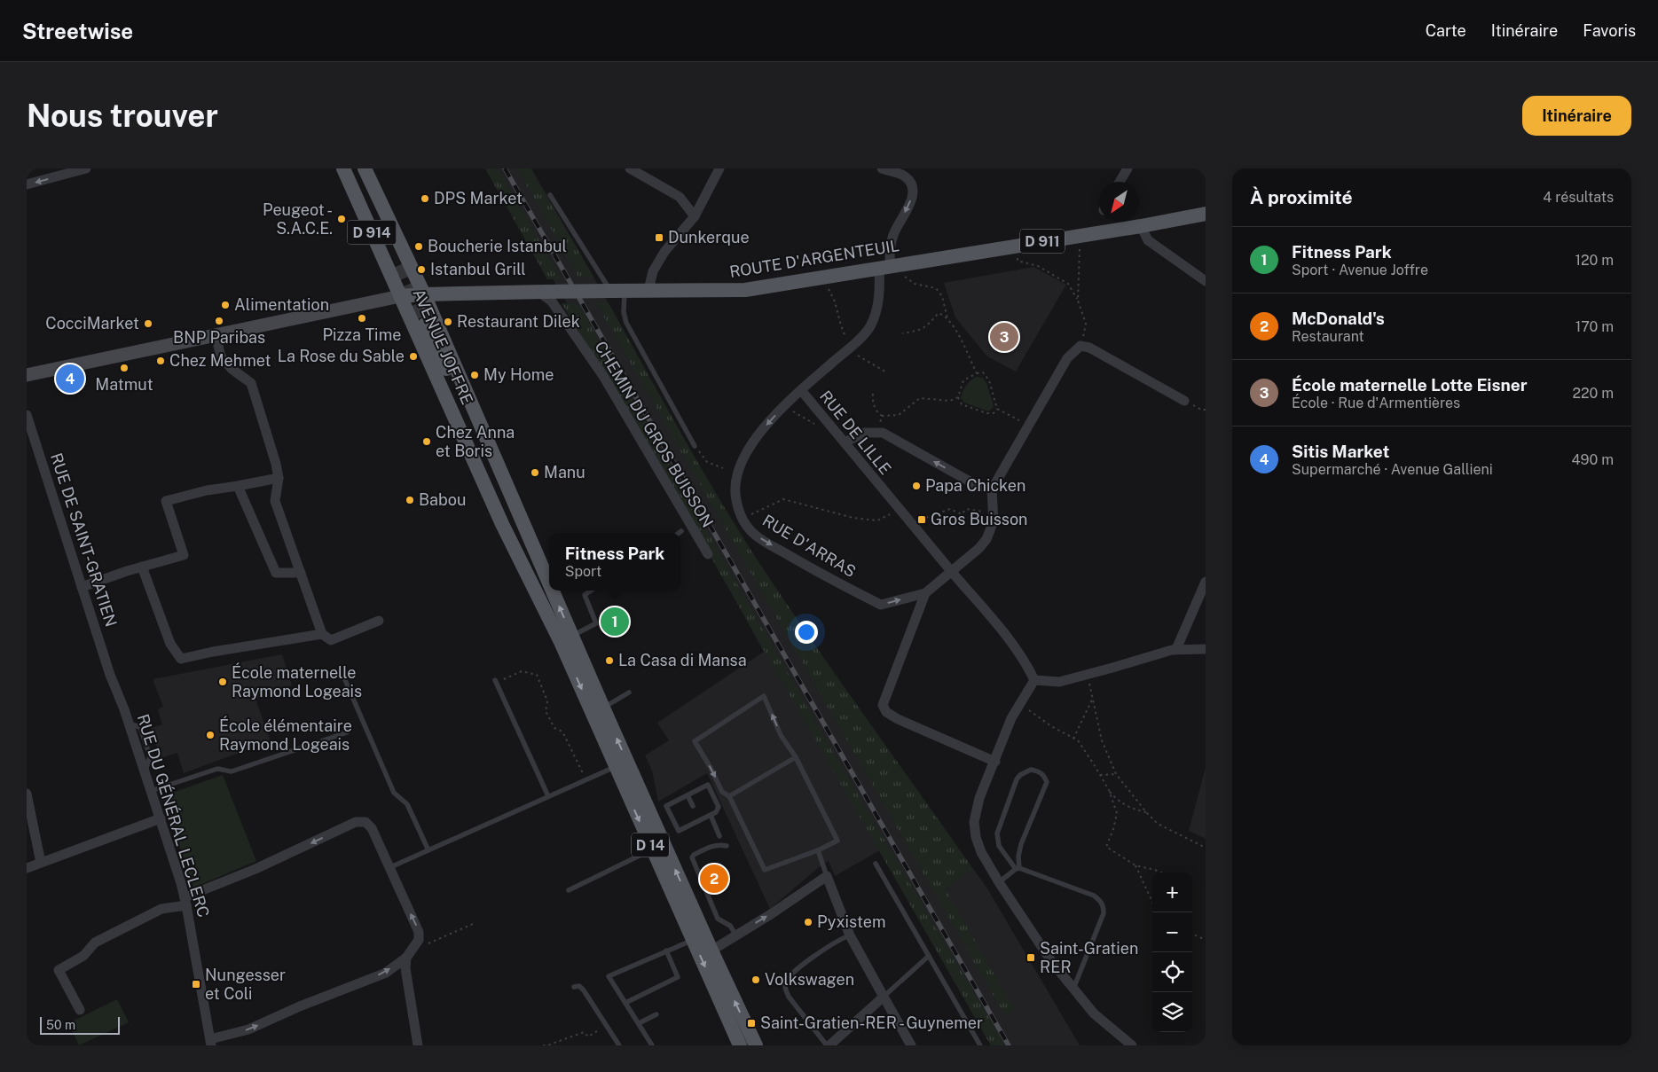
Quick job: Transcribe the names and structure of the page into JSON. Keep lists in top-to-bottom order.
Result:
{
  "streets": {
    "main road": [
      "D 914",
      "D 911",
      "ROUTE D'ARGENTEUIL",
      "AVENUE JOFFRE",
      "D 14"
    ],
    "street": [
      "RUE DE LILLE",
      "CHEMIN DU GROS BUISSON",
      "RUE DE SAINT-GRATIEN",
      "RUE D'ARRAS",
      "RUE DU GÉNÉRAL LECLERC"
    ]
  },
  "crossings": [
    ["D 911", "ROUTE D'ARGENTEUIL"],
    ["D 911", "AVENUE JOFFRE"],
    ["ROUTE D'ARGENTEUIL", "AVENUE JOFFRE"],
    ["ROUTE D'ARGENTEUIL", "RUE DE LILLE"],
    ["ROUTE D'ARGENTEUIL", "CHEMIN DU GROS BUISSON"],
    ["AVENUE JOFFRE", "D 14"],
    ["RUE DE LILLE", "RUE D'ARRAS"],
    ["RUE DE SAINT-GRATIEN", "RUE DU GÉNÉRAL LECLERC"]
  ],
  "places": {
    "other": [
      "DPS Market",
      "Peugeot - S.A.C.E.",
      "Boucherie Istanbul",
      "Istanbul Grill",
      "Alimentation",
      "Pizza Time",
      "BNP Paribas",
      "Restaurant Dilek",
      "CocciMarket",
      "La Rose du Sable",
      "Chez Mehmet",
      "Matmut",
      "My Home",
      "Chez Anna et Boris",
      "Manu",
      "Papa Chicken",
      "Babou",
      "La Casa di Mansa",
      "École maternelle Raymond Logeais",
      "École élémentaire Raymond Logeais",
      "Pyxistem",
      "Volkswagen"
    ],
    "transit": [
      "Dunkerque",
      "Gros Buisson",
      "Saint-Gratien RER",
      "Nungesser et Coli",
      "Saint-Gratien-RER - Guynemer"
    ]
  },
  "scale_bar": "50 m",
  "north": "bottom left",
  "page": {
    "header": "Streetwise",
    "nav": ["Carte", "Itinéraire", "Favoris"],
    "buttons": "Itinéraire",
    "title": "Nous trouver",
    "heading": ["À proximité", "4 résultats"],
    "list": [
      {
        "mark": "1",
        "name": "Fitness Park",
        "note": "Sport · Avenue Joffre",
        "value": "120 m"
      },
      {
        "mark": "2",
        "name": "McDonald's",
        "note": "Restaurant",
        "value": "170 m"
      },
      {
        "mark": "3",
        "name": "École maternelle Lotte Eisner",
        "note": "École · Rue d'Armentières",
        "value": "220 m"
      },
      {
        "mark": "4",
        "name": "Sitis Market",
        "note": "Supermarché · Avenue Gallieni",
        "value": "490 m"
      }
    ],
    "pins": [
      "3",
      "4",
      "1",
      "2"
    ],
    "popup": ["Fitness Park", "Sport"],
    "map_buttons": ["+", "−"],
    "scale": "50 m"
  }
}
